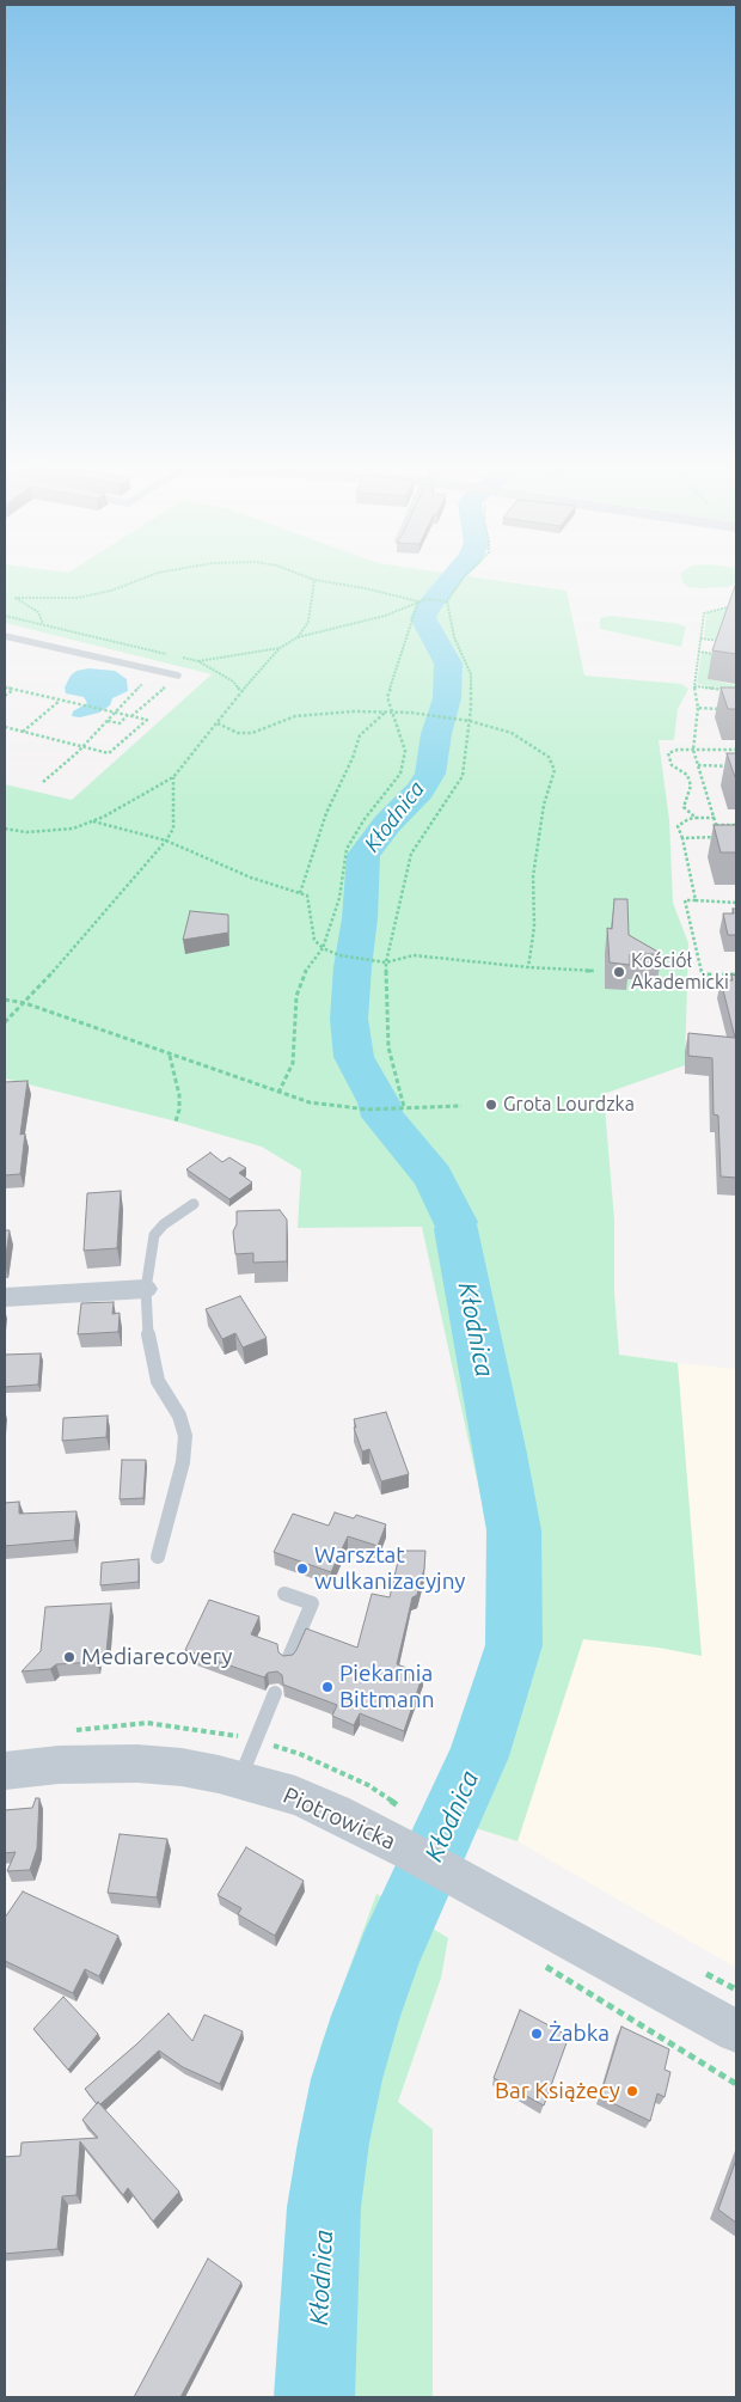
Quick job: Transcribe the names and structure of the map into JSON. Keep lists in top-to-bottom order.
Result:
{
  "streets": {
    "street": ["Piotrowicka"]
  },
  "water": ["Kłodnica"],
  "places": [
    "Kościół Akademicki",
    "Grota Lourdzka",
    "Warsztat wulkanizacyjny",
    "Mediarecovery",
    "Piekarnia Bittmann",
    "Żabka",
    "Bar Książecy"
  ]
}
